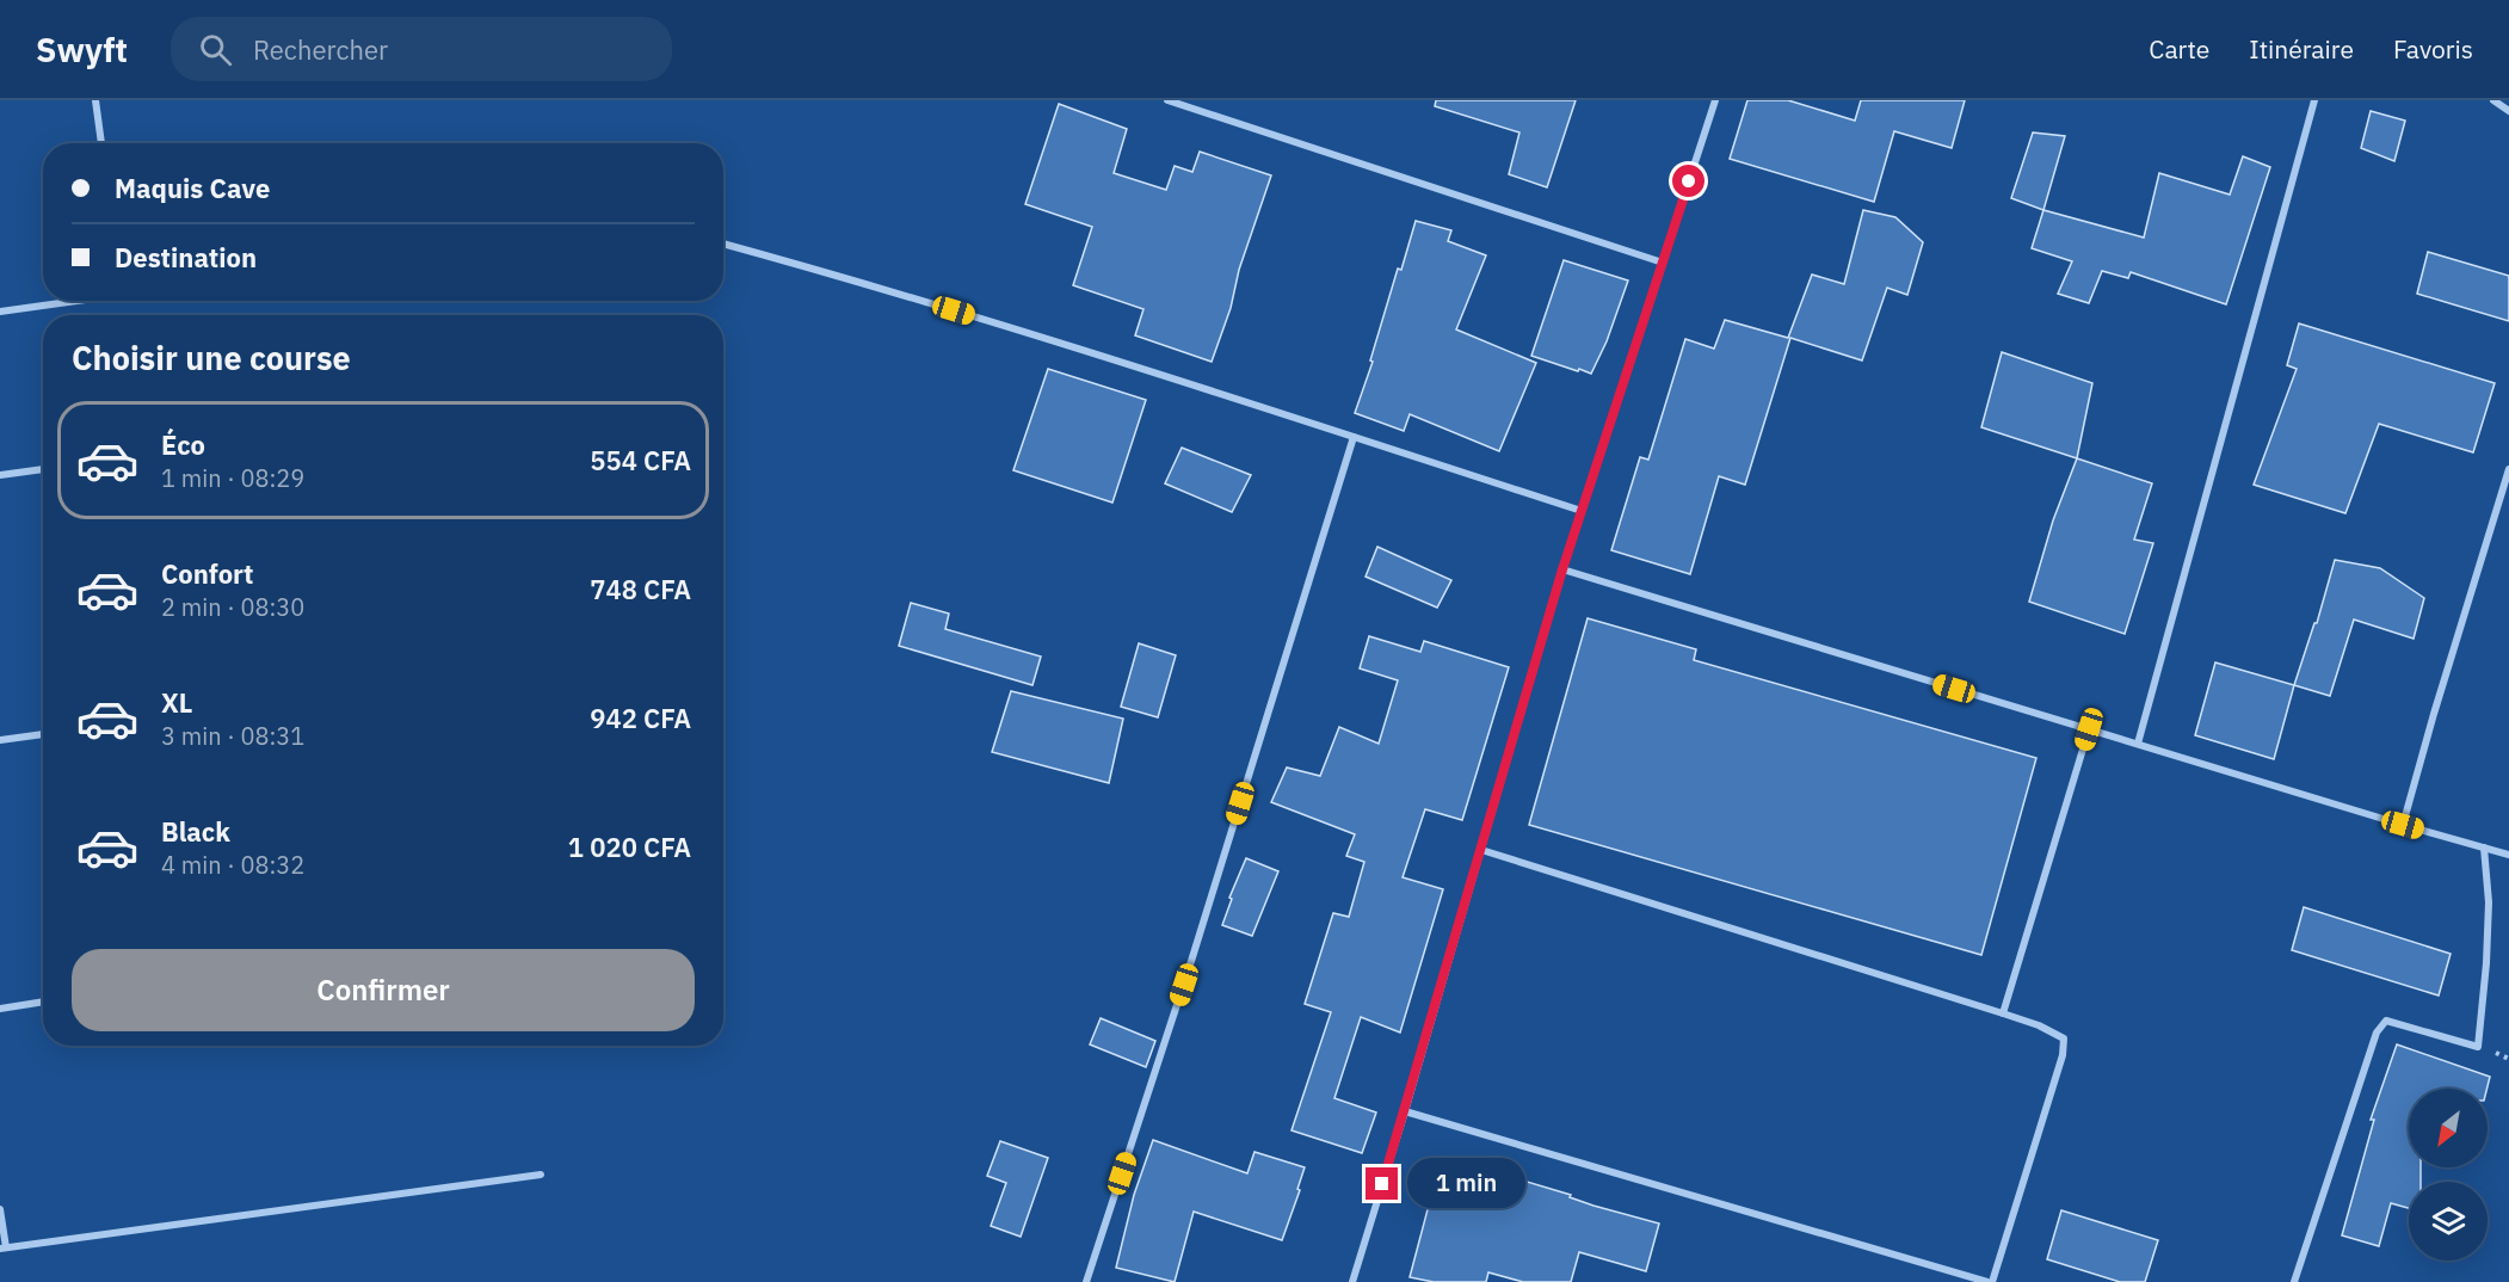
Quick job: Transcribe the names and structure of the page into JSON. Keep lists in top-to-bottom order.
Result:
{
  "north": "bottom left",
  "page": {
    "header": "Swyft",
    "search": "Rechercher",
    "nav": ["Carte", "Itinéraire", "Favoris"],
    "banner": ["Maquis Cave", "Destination"],
    "heading": "Choisir une course",
    "list": [
      {
        "name": "Éco",
        "note": "1 min · 08:29",
        "value": "554 CFA"
      },
      {
        "name": "Confort",
        "note": "2 min · 08:30",
        "value": "748 CFA"
      },
      {
        "name": "XL",
        "note": "3 min · 08:31",
        "value": "942 CFA"
      },
      {
        "name": "Black",
        "note": "4 min · 08:32",
        "value": "1 020 CFA"
      }
    ],
    "buttons": "Confirmer",
    "bubble": "1 min"
  }
}
